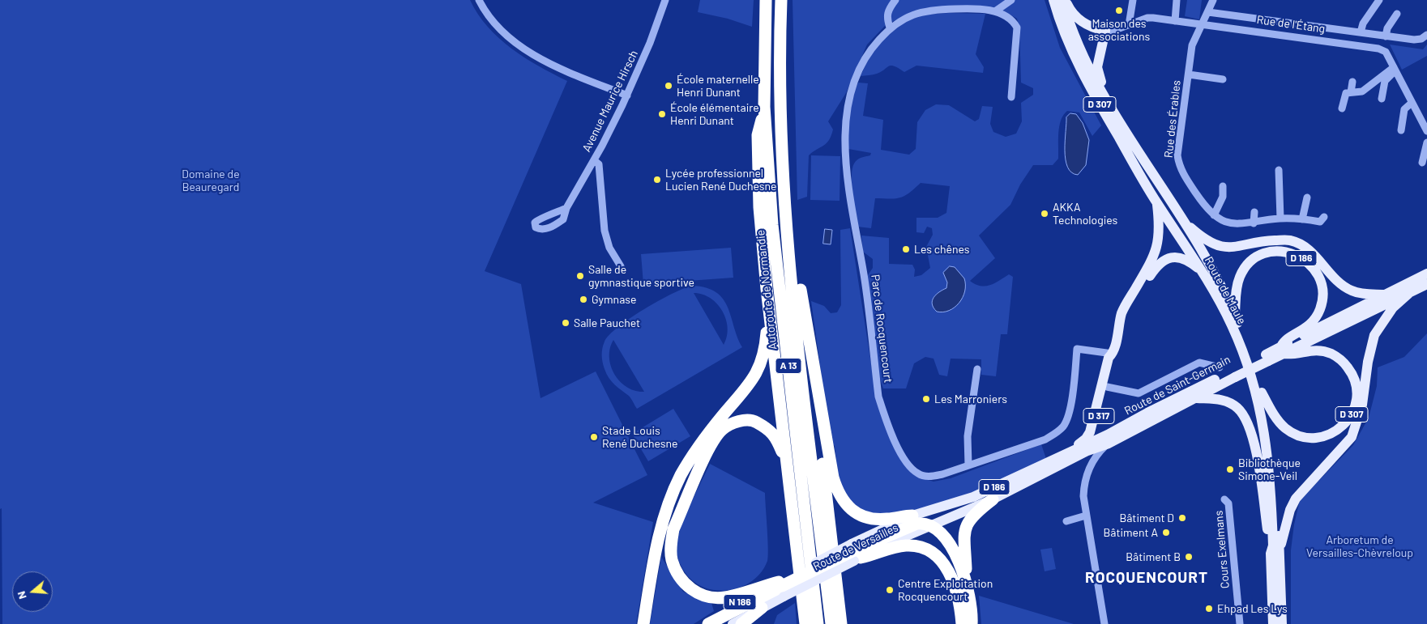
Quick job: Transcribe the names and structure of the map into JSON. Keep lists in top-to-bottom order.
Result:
{
  "streets": {
    "highway": ["Autoroute de Normandie", "A 13", "N 186"],
    "main road": [
      "D 307",
      "D 186",
      "Route de Maule",
      "Route de Saint-Germain",
      "D 317",
      "Route de Versailles"
    ],
    "street": [
      "Rue de l'Étang",
      "Avenue Maurice Hirsch",
      "Rue des Érables",
      "Parc de Rocquencourt",
      "Cours Exelmans"
    ]
  },
  "crossings": [
    ["Rue de l'Étang", "Rue des Érables"],
    ["D 307", "D 186"],
    ["D 307", "Route de Maule"],
    ["D 307", "Route de Saint-Germain"],
    ["D 307", "D 317"],
    ["D 186", "Route de Maule"],
    ["D 186", "Parc de Rocquencourt"],
    ["D 186", "Route de Saint-Germain"],
    ["D 186", "D 317"],
    ["Route de Maule", "D 317"],
    ["Parc de Rocquencourt", "D 317"],
    ["Route de Saint-Germain", "D 317"],
    ["Route de Saint-Germain", "Route de Versailles"],
    ["Route de Saint-Germain", "N 186"],
    ["Route de Versailles", "N 186"]
  ],
  "districts": ["ROCQUENCOURT"],
  "parks": ["Domaine de Beauregard", "Arboretum de Versailles-Chèvreloup"],
  "places": [
    "Maison des associations",
    "École maternelle Henri Dunant",
    "École élémentaire Henri Dunant",
    "Lycée professionnel Lucien René Duchesne",
    "AKKA Technologies",
    "Les chênes",
    "Salle de gymnastique sportive",
    "Gymnase",
    "Salle Pauchet",
    "Les Marroniers",
    "Stade Louis René Duchesne",
    "Bibliothèque Simone-Veil",
    "Bâtiment D",
    "Bâtiment A",
    "Bâtiment B",
    "Centre Exploitation Rocquencourt",
    "Ehpad Les Lys"
  ],
  "north": "left"
}
